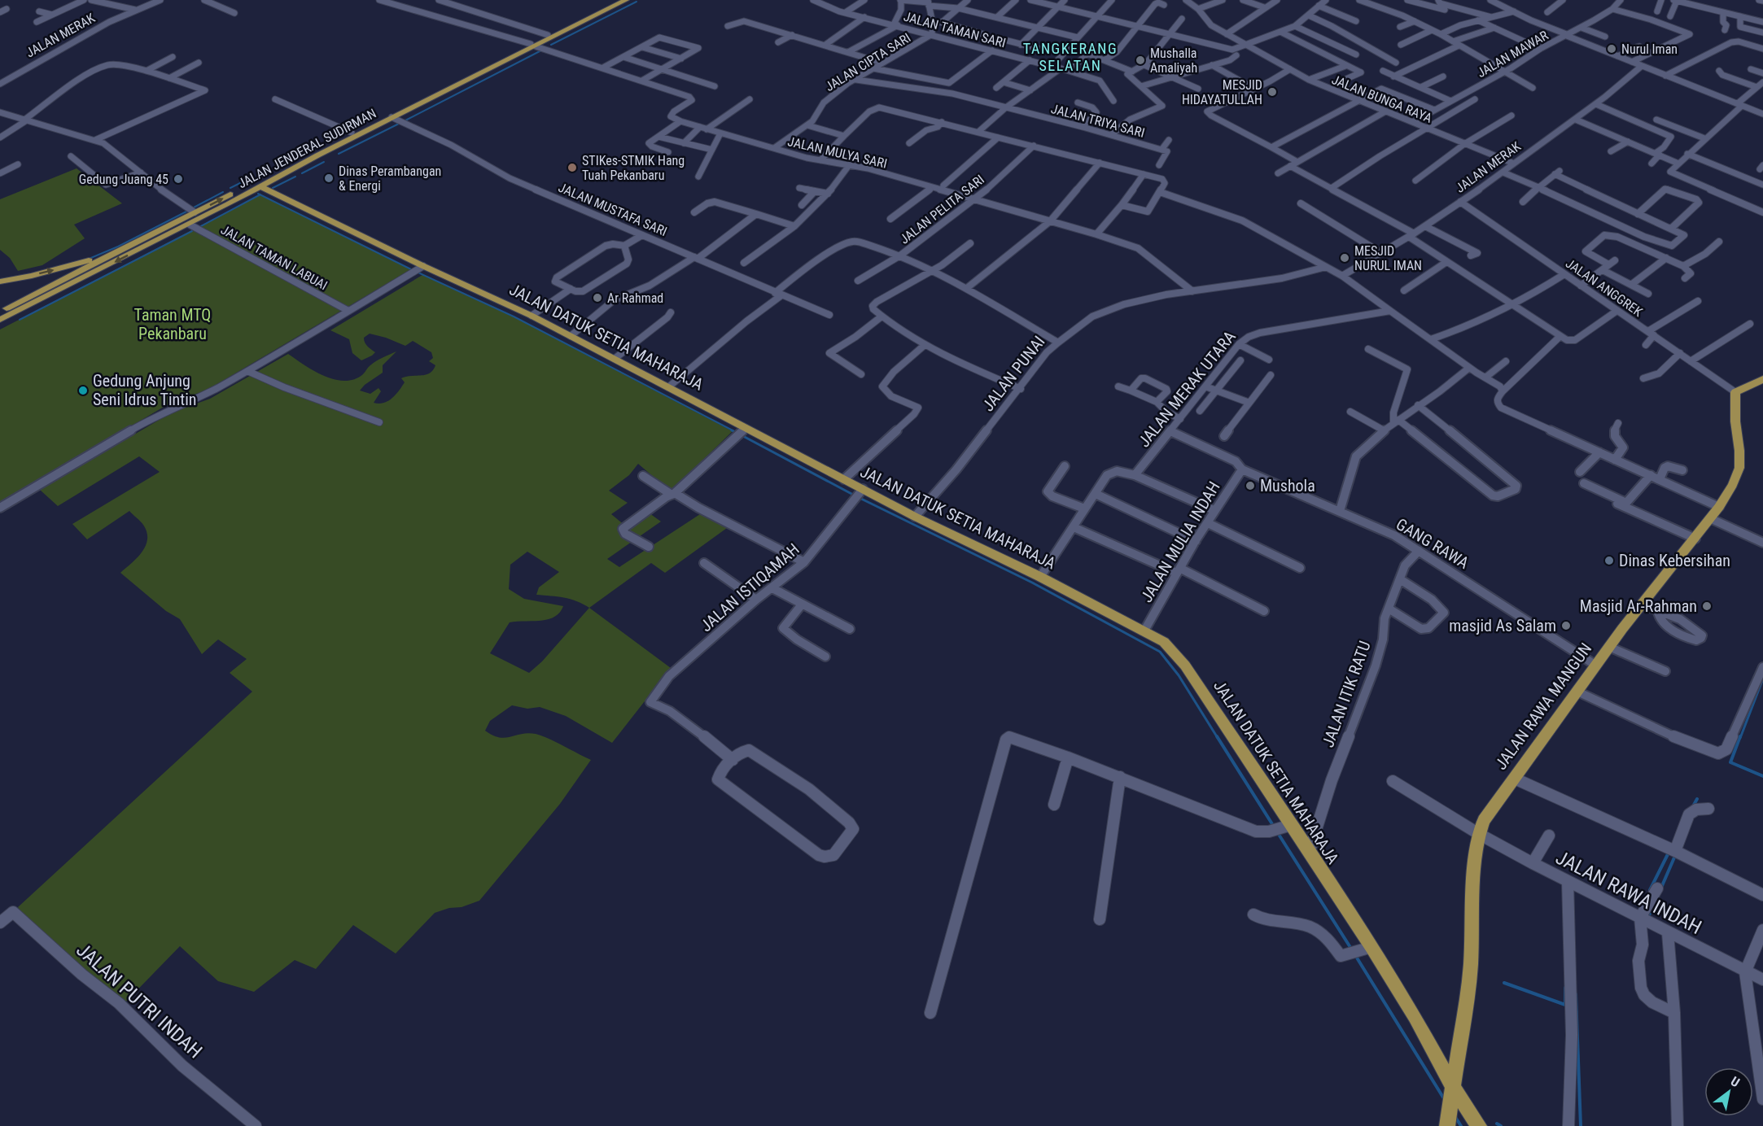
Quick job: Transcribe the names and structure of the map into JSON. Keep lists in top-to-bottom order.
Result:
{
  "streets": {
    "main road": ["JALAN JENDERAL SUDIRMAN", "JALAN DATUK SETIA MAHARAJA", "JALAN RAWA MANGUN"],
    "street": [
      "JALAN TAMAN SARI",
      "JALAN MERAK",
      "JALAN MAWAR",
      "JALAN CIPTA SARI",
      "JALAN BUNGA RAYA",
      "JALAN TRIYA SARI",
      "JALAN MULYA SARI",
      "JALAN MUSTAFA SARI",
      "JALAN PELITA SARI",
      "JALAN TAMAN LABUAI",
      "JALAN ANGGREK",
      "JALAN PUNAI",
      "JALAN MERAK UTARA",
      "JALAN MULIA INDAH",
      "GANG RAWA",
      "JALAN ISTIQAMAH",
      "JALAN ITIK RATU",
      "JALAN RAWA INDAH",
      "JALAN PUTRI INDAH"
    ]
  },
  "crossings": [
    ["JALAN TAMAN SARI", "JALAN CIPTA SARI"],
    ["JALAN MERAK", "JALAN BUNGA RAYA"],
    ["JALAN MERAK", "JALAN ANGGREK"],
    ["JALAN MAWAR", "JALAN BUNGA RAYA"],
    ["JALAN CIPTA SARI", "JALAN TRIYA SARI"],
    ["JALAN CIPTA SARI", "JALAN MULYA SARI"],
    ["JALAN JENDERAL SUDIRMAN", "JALAN MUSTAFA SARI"],
    ["JALAN JENDERAL SUDIRMAN", "JALAN TAMAN LABUAI"],
    ["JALAN JENDERAL SUDIRMAN", "JALAN DATUK SETIA MAHARAJA"],
    ["JALAN MULYA SARI", "JALAN PELITA SARI"],
    ["JALAN MUSTAFA SARI", "JALAN PUNAI"],
    ["JALAN PELITA SARI", "JALAN PUNAI"],
    ["JALAN ANGGREK", "JALAN RAWA MANGUN"],
    ["JALAN DATUK SETIA MAHARAJA", "JALAN PUNAI"],
    ["JALAN DATUK SETIA MAHARAJA", "JALAN MULIA INDAH"],
    ["JALAN DATUK SETIA MAHARAJA", "JALAN ISTIQAMAH"],
    ["JALAN DATUK SETIA MAHARAJA", "JALAN ITIK RATU"],
    ["JALAN DATUK SETIA MAHARAJA", "JALAN RAWA MANGUN"],
    ["JALAN MERAK UTARA", "GANG RAWA"],
    ["JALAN MULIA INDAH", "GANG RAWA"],
    ["GANG RAWA", "JALAN ITIK RATU"],
    ["GANG RAWA", "JALAN RAWA MANGUN"],
    ["JALAN RAWA MANGUN", "JALAN RAWA INDAH"]
  ],
  "districts": ["TANGKERANG SELATAN"],
  "parks": ["Taman MTQ Pekanbaru"],
  "places": [
    "Nurul Iman",
    "Mushalla Amaliyah",
    "MESJID HIDAYATULLAH",
    "STIKes-STMIK Hang Tuah Pekanbaru",
    "Dinas Perambangan & Energi",
    "Gedung Juang 45",
    "MESJID NURUL IMAN",
    "Ar Rahmad",
    "Gedung Anjung Seni Idrus Tintin",
    "Mushola",
    "Dinas Kebersihan",
    "Masjid Ar-Rahman",
    "masjid As Salam"
  ],
  "north": "top right"
}
